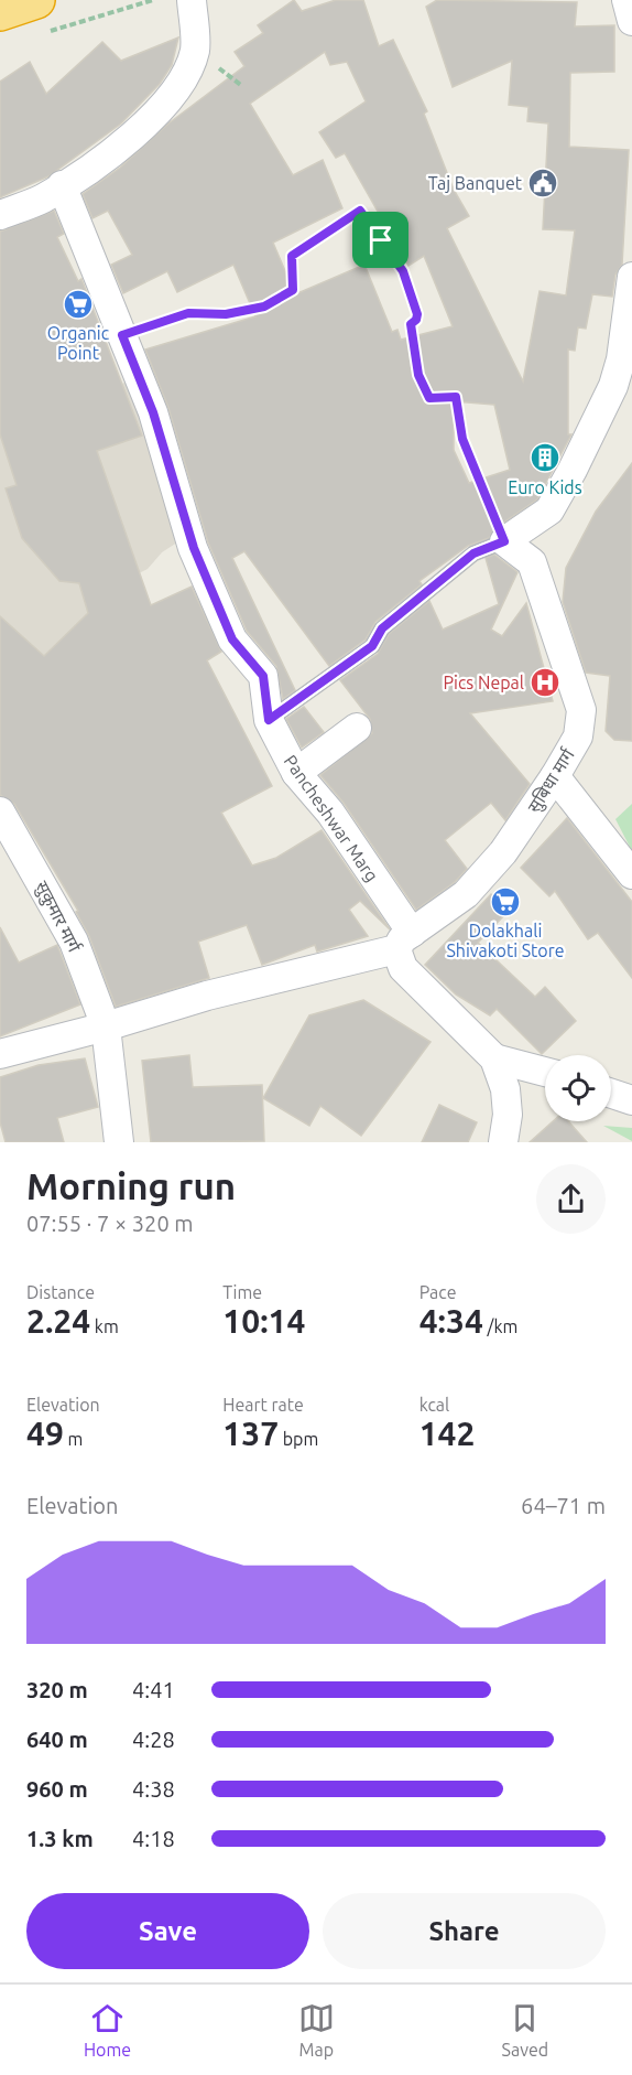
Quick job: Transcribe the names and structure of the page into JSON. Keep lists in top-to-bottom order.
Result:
{
  "streets": {
    "street": ["सुबिधा मार्ग", "Pancheshwar Marg", "सुकुमार मार्ग"]
  },
  "crossings": [
    ["सुबिधा मार्ग", "Pancheshwar Marg"],
    ["सुबिधा मार्ग", "सुकुमार मार्ग"]
  ],
  "places": {
    "public building": ["Taj Banquet"],
    "supermarket": ["Organic Point", "Dolakhali Shivakoti Store"],
    "building": ["Euro Kids"],
    "hospital": ["Pics Nepal"]
  },
  "page": {
    "heading": ["Morning run", "07:55 · 7 × 320 m"],
    "stats": [
      ["Distance", "2.24 km"],
      ["Time", "10:14"],
      ["Pace", "4:34 /km"],
      ["Elevation", "49 m"],
      ["Heart rate", "137 bpm"],
      ["kcal", "142"]
    ],
    "chart": ["Elevation", "64–71 m"],
    "list": [
      {
        "name": "320 m",
        "note": "4:41"
      },
      {
        "name": "640 m",
        "note": "4:28"
      },
      {
        "name": "960 m",
        "note": "4:38"
      },
      {
        "name": "1.3 km",
        "note": "4:18"
      }
    ],
    "buttons": ["Save", "Share"],
    "tabs": ["Home", "Map", "Saved"]
  }
}
